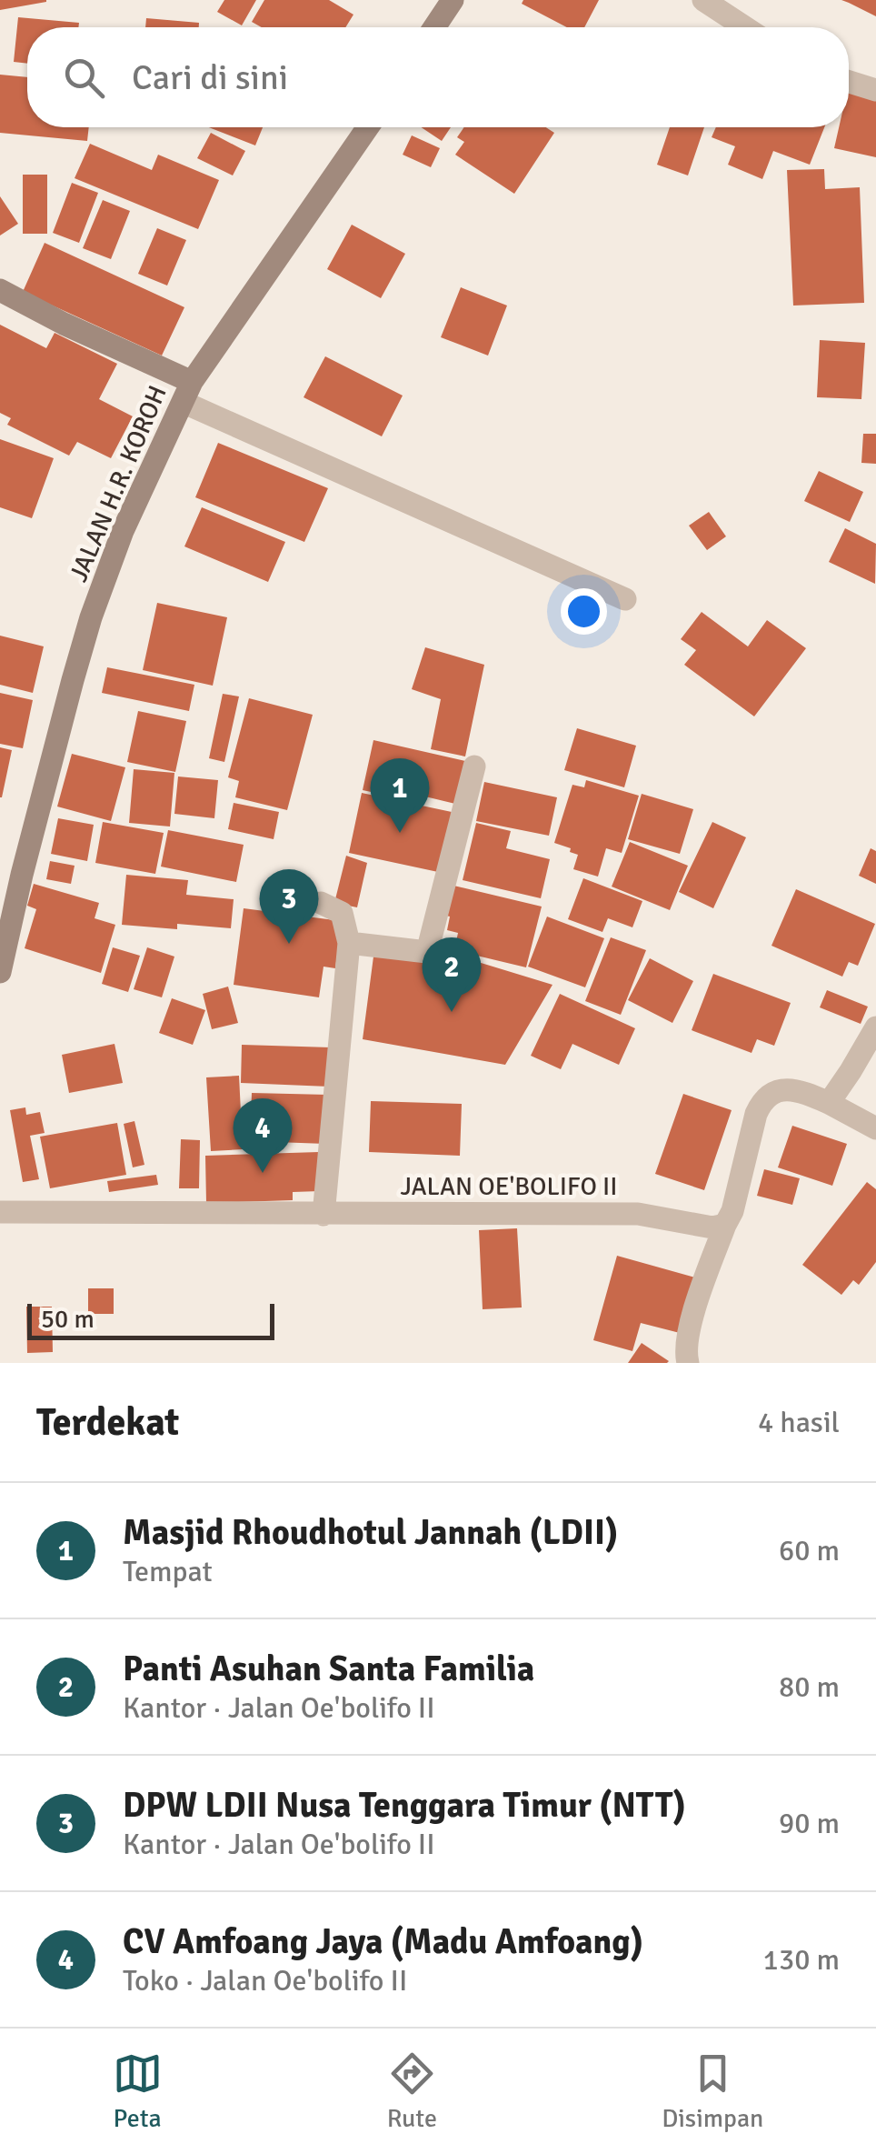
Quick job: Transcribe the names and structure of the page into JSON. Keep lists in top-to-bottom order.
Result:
{
  "streets": {
    "main road": ["JALAN H.R. KOROH"],
    "street": ["JALAN OE'BOLIFO II"]
  },
  "scale_bar": "50 m",
  "page": {
    "search": "Cari di sini",
    "pins": [
      "1",
      "3",
      "2",
      "4"
    ],
    "scale": "50 m",
    "heading": ["Terdekat", "4 hasil"],
    "list": [
      {
        "mark": "1",
        "name": "Masjid Rhoudhotul Jannah (LDII)",
        "note": "Tempat",
        "value": "60 m"
      },
      {
        "mark": "2",
        "name": "Panti Asuhan Santa Familia",
        "note": "Kantor · Jalan Oe'bolifo II",
        "value": "80 m"
      },
      {
        "mark": "3",
        "name": "DPW LDII Nusa Tenggara Timur (NTT)",
        "note": "Kantor · Jalan Oe'bolifo II",
        "value": "90 m"
      },
      {
        "mark": "4",
        "name": "CV Amfoang Jaya (Madu Amfoang)",
        "note": "Toko · Jalan Oe'bolifo II",
        "value": "130 m"
      }
    ],
    "nav": ["Peta", "Rute", "Disimpan"]
  }
}
